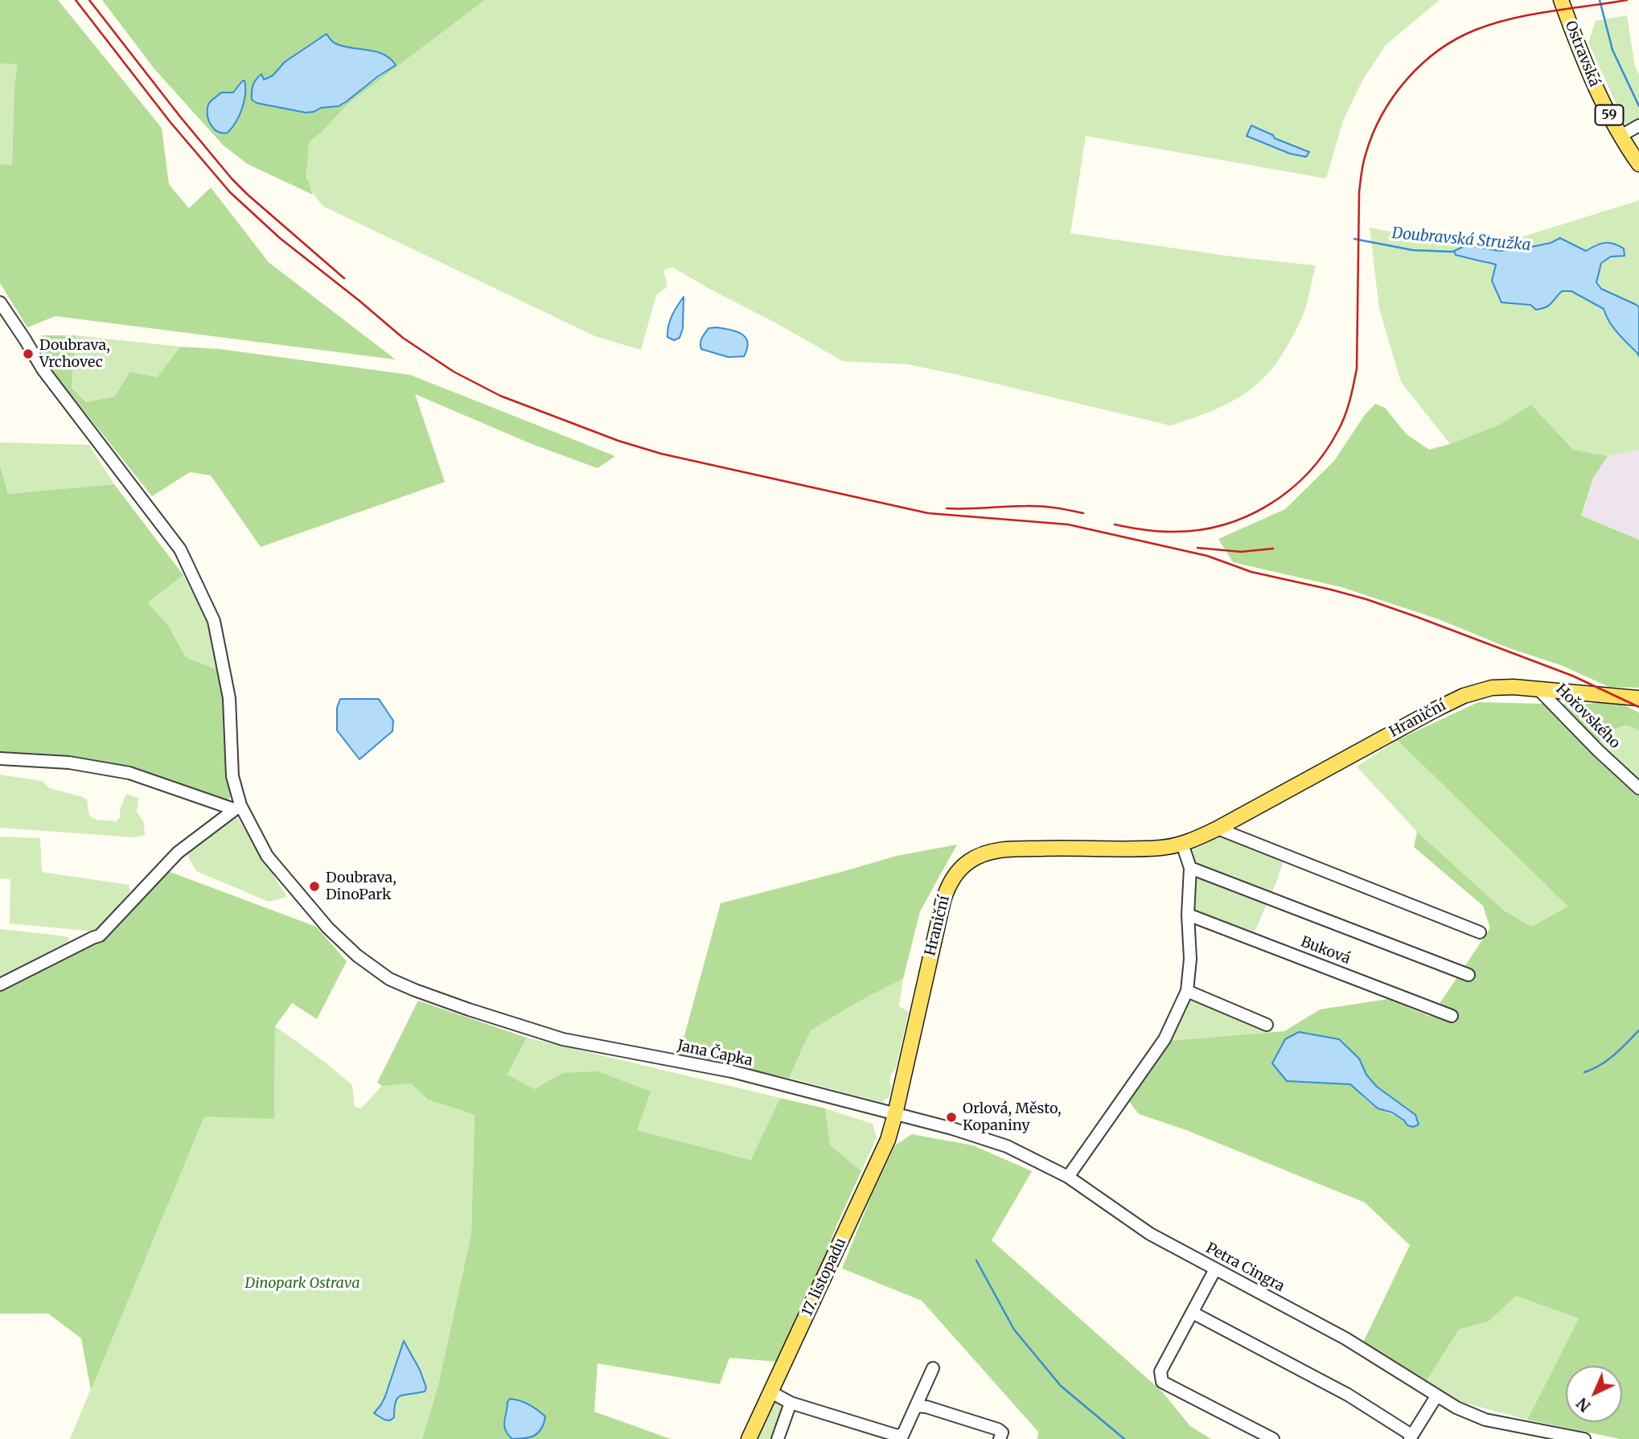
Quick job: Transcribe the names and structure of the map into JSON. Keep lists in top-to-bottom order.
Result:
{
  "streets": {
    "main road": [
      "Ostravská",
      "59",
      "Hraniční",
      "17. listopadu"
    ],
    "street": [
      "Hořovského",
      "Buková",
      "Jana Čapka",
      "Petra Cingra"
    ]
  },
  "crossings": [
    ["Hořovského", "Hraniční"],
    ["Hraniční", "Jana Čapka"],
    ["Hraniční", "Petra Cingra"],
    ["Hraniční", "17. listopadu"],
    ["Jana Čapka", "Petra Cingra"],
    ["Jana Čapka", "17. listopadu"],
    ["Petra Cingra", "17. listopadu"]
  ],
  "water": ["Doubravská Stružka"],
  "parks": ["Dinopark Ostrava"],
  "places": ["Doubrava, Vrchovec", "Doubrava, DinoPark", "Orlová, Město, Kopaniny"],
  "north": "bottom left"
}
